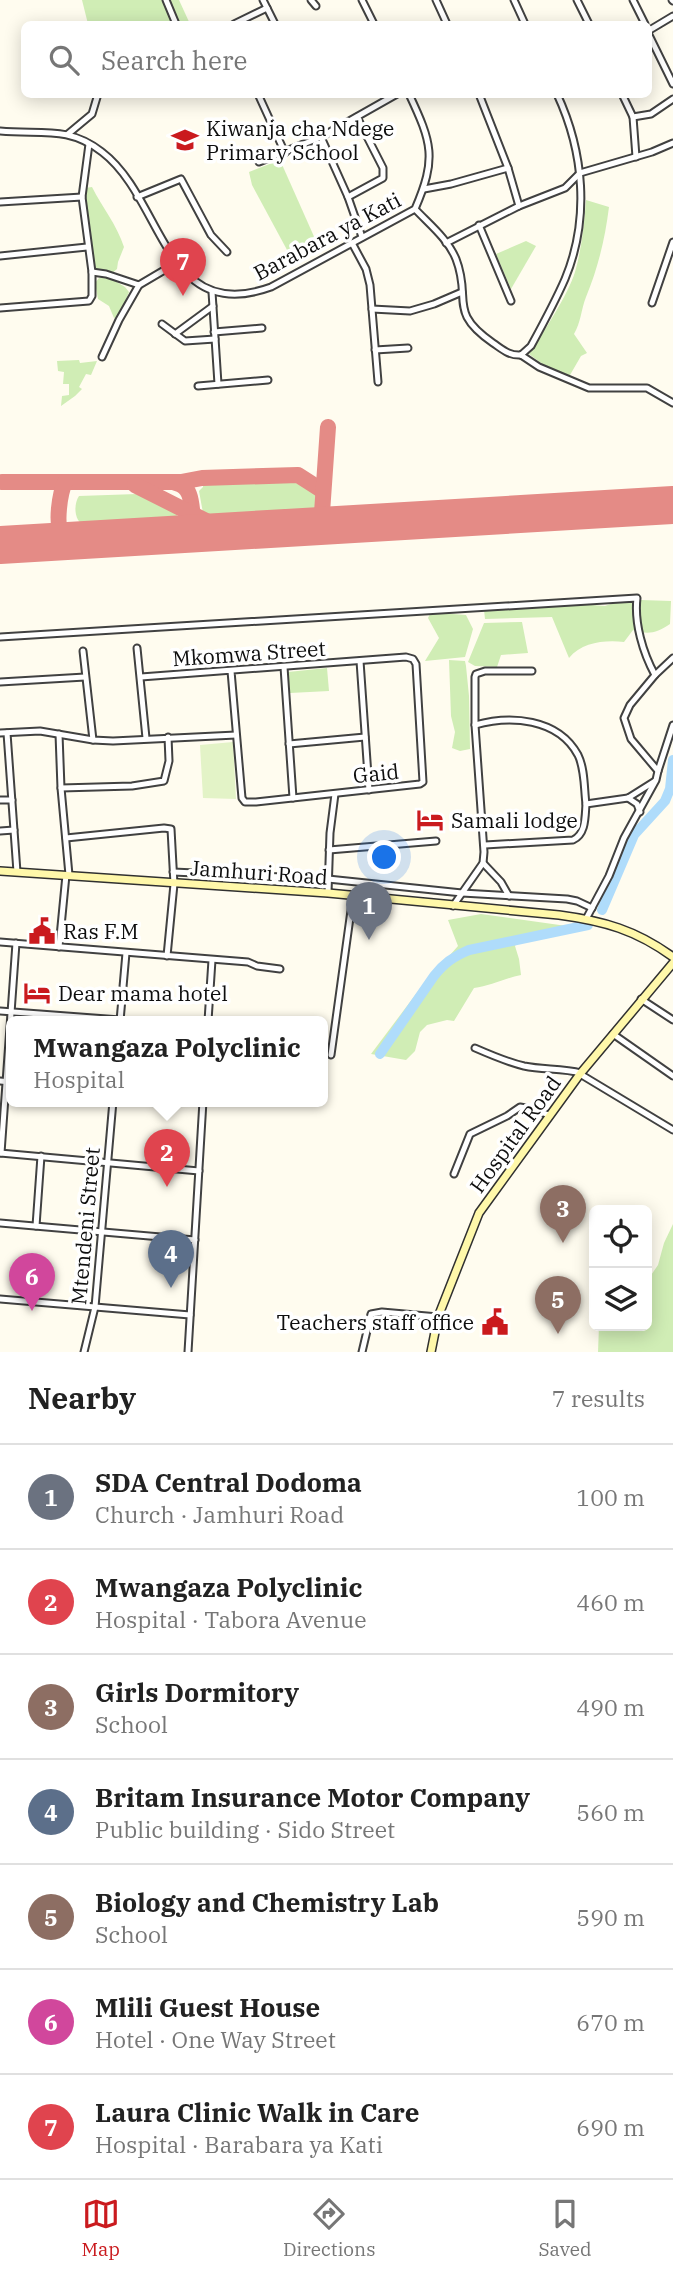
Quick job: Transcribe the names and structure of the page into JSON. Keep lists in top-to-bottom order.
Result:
{
  "streets": {
    "main road": ["Jamhuri Road", "Hospital Road"],
    "street": [
      "Barabara ya Kati",
      "Mkomwa Street",
      "Gaid",
      "Mtendeni Street"
    ]
  },
  "crossings": [
    ["Mkomwa Street", "Gaid"]
  ],
  "places": {
    "school or university": ["Kiwanja cha Ndege Primary School"],
    "hotel": ["Samali lodge", "Dear mama hotel"],
    "public building": ["Ras F.M", "Teachers staff office"]
  },
  "page": {
    "search": "Search here",
    "pins": [
      "7",
      "1",
      "2",
      "3",
      "4",
      "6",
      "5"
    ],
    "popup": ["Mwangaza Polyclinic", "Hospital"],
    "heading": ["Nearby", "7 results"],
    "list": [
      {
        "mark": "1",
        "name": "SDA Central Dodoma",
        "note": "Church · Jamhuri Road",
        "value": "100 m"
      },
      {
        "mark": "2",
        "name": "Mwangaza Polyclinic",
        "note": "Hospital · Tabora Avenue",
        "value": "460 m"
      },
      {
        "mark": "3",
        "name": "Girls Dormitory",
        "note": "School",
        "value": "490 m"
      },
      {
        "mark": "4",
        "name": "Britam Insurance Motor Company",
        "note": "Public building · Sido Street",
        "value": "560 m"
      },
      {
        "mark": "5",
        "name": "Biology and Chemistry Lab",
        "note": "School",
        "value": "590 m"
      },
      {
        "mark": "6",
        "name": "Mlili Guest House",
        "note": "Hotel · One Way Street",
        "value": "670 m"
      },
      {
        "mark": "7",
        "name": "Laura Clinic Walk in Care",
        "note": "Hospital · Barabara ya Kati",
        "value": "690 m"
      }
    ],
    "nav": ["Map", "Directions", "Saved"]
  }
}
